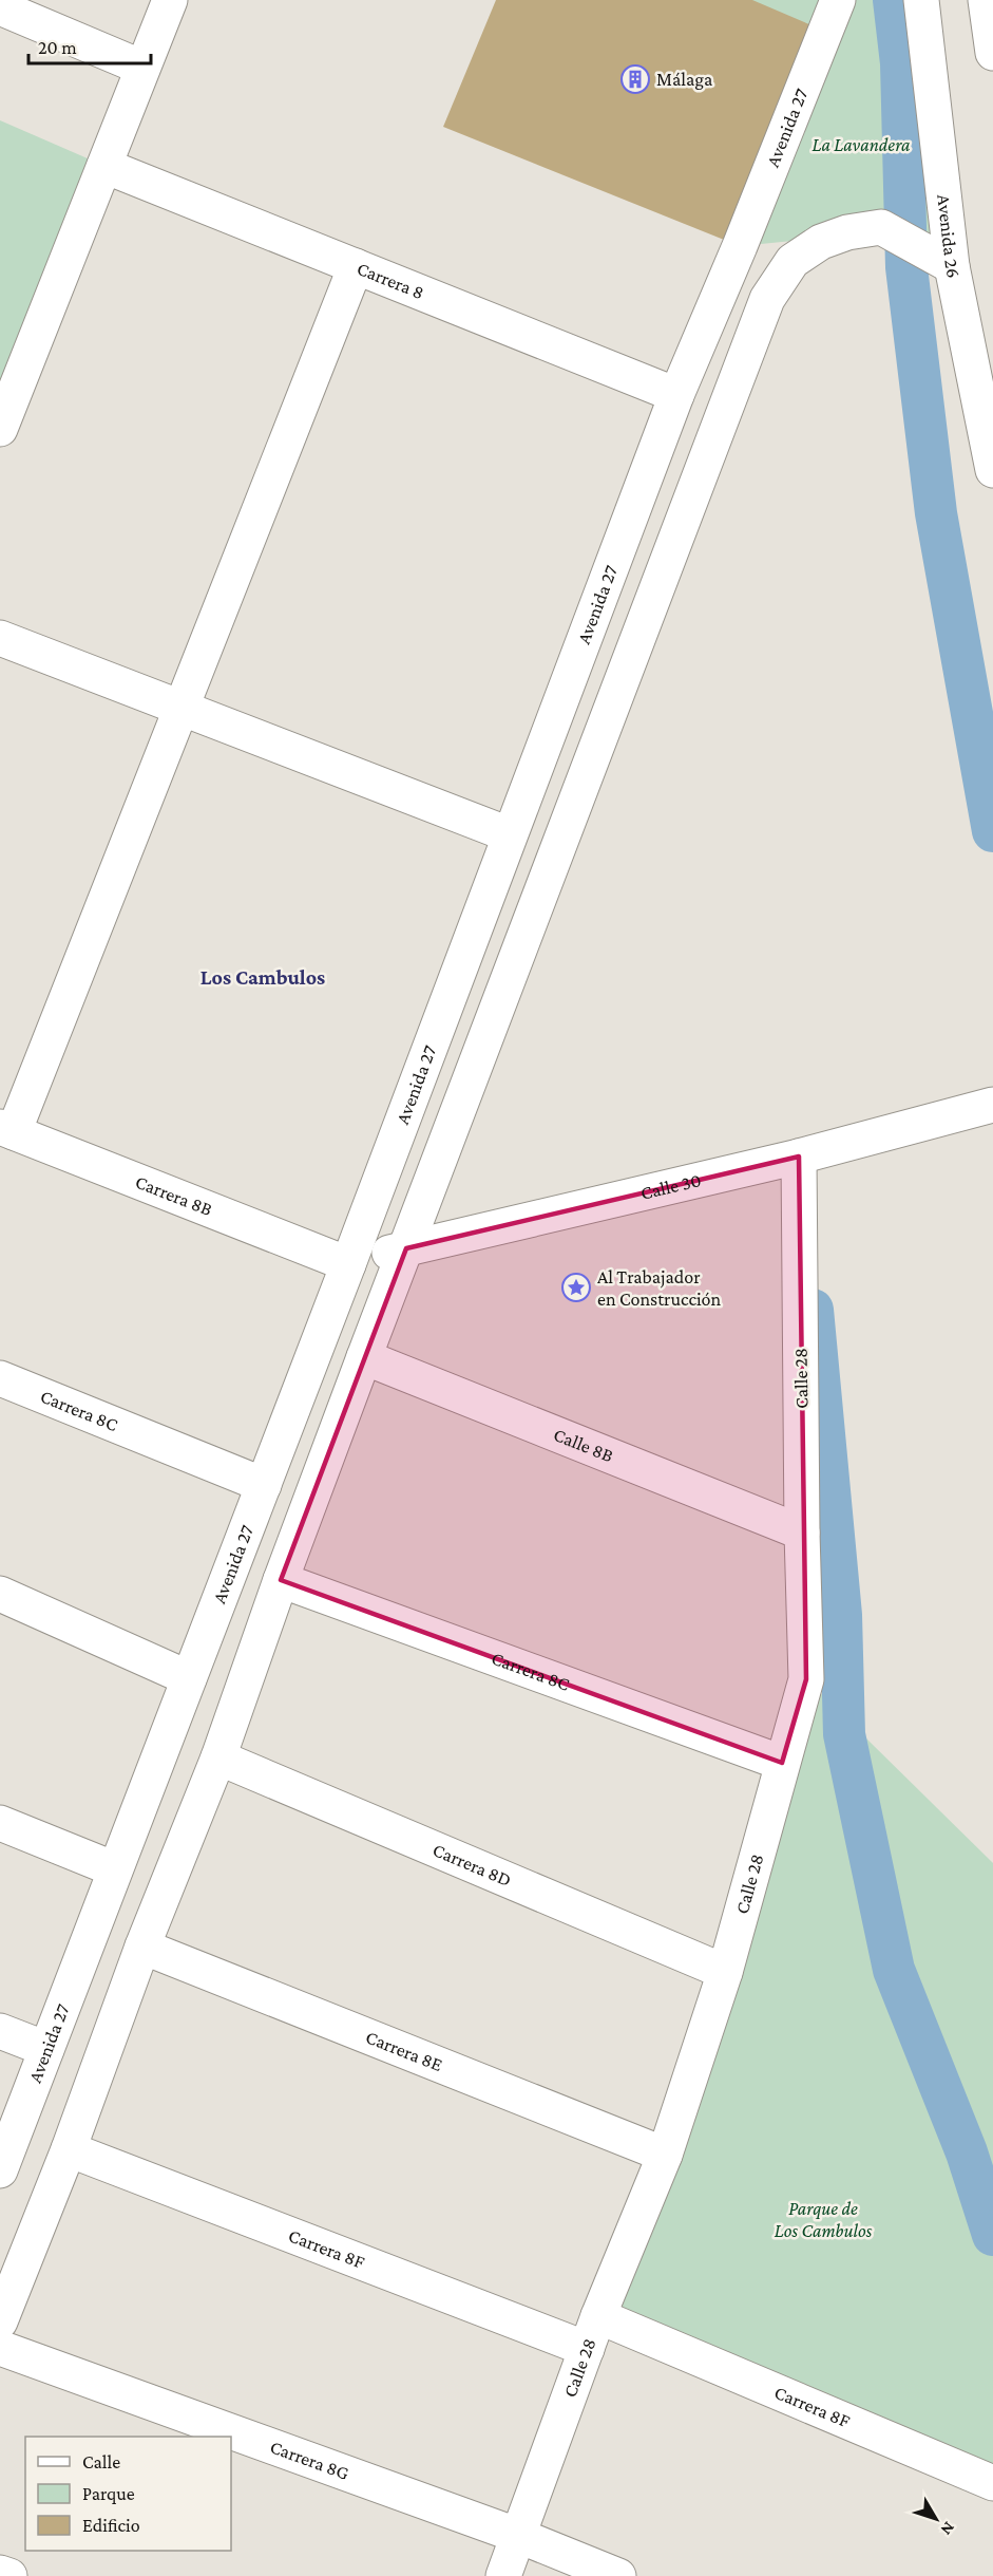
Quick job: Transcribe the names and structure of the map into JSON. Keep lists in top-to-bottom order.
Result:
{
  "streets": {
    "street": [
      "Avenida 27",
      "Avenida 26",
      "Carrera 8",
      "Calle 30",
      "Carrera 8B",
      "Calle 28",
      "Carrera 8C",
      "Calle 8B",
      "Carrera 8D",
      "Carrera 8E",
      "Carrera 8F",
      "Carrera 8G"
    ]
  },
  "crossings": [
    ["Avenida 27", "Carrera 8"],
    ["Avenida 27", "Calle 30"],
    ["Avenida 27", "Carrera 8B"],
    ["Avenida 27", "Carrera 8C"],
    ["Calle 30", "Carrera 8B"],
    ["Calle 30", "Calle 28"],
    ["Calle 28", "Carrera 8C"],
    ["Calle 28", "Calle 8B"],
    ["Calle 28", "Carrera 8D"],
    ["Calle 28", "Carrera 8E"],
    ["Calle 28", "Carrera 8F"],
    ["Calle 28", "Carrera 8G"]
  ],
  "districts": ["Los Cambulos"],
  "parks": ["La Lavandera", "Parque de Los Cambulos"],
  "places": {
    "building": ["Málaga"],
    "place": ["Al Trabajador en Construcción"]
  },
  "legend": ["Calle", "Parque", "Edificio"],
  "scale_bar": "20 m",
  "north": "bottom right"
}
